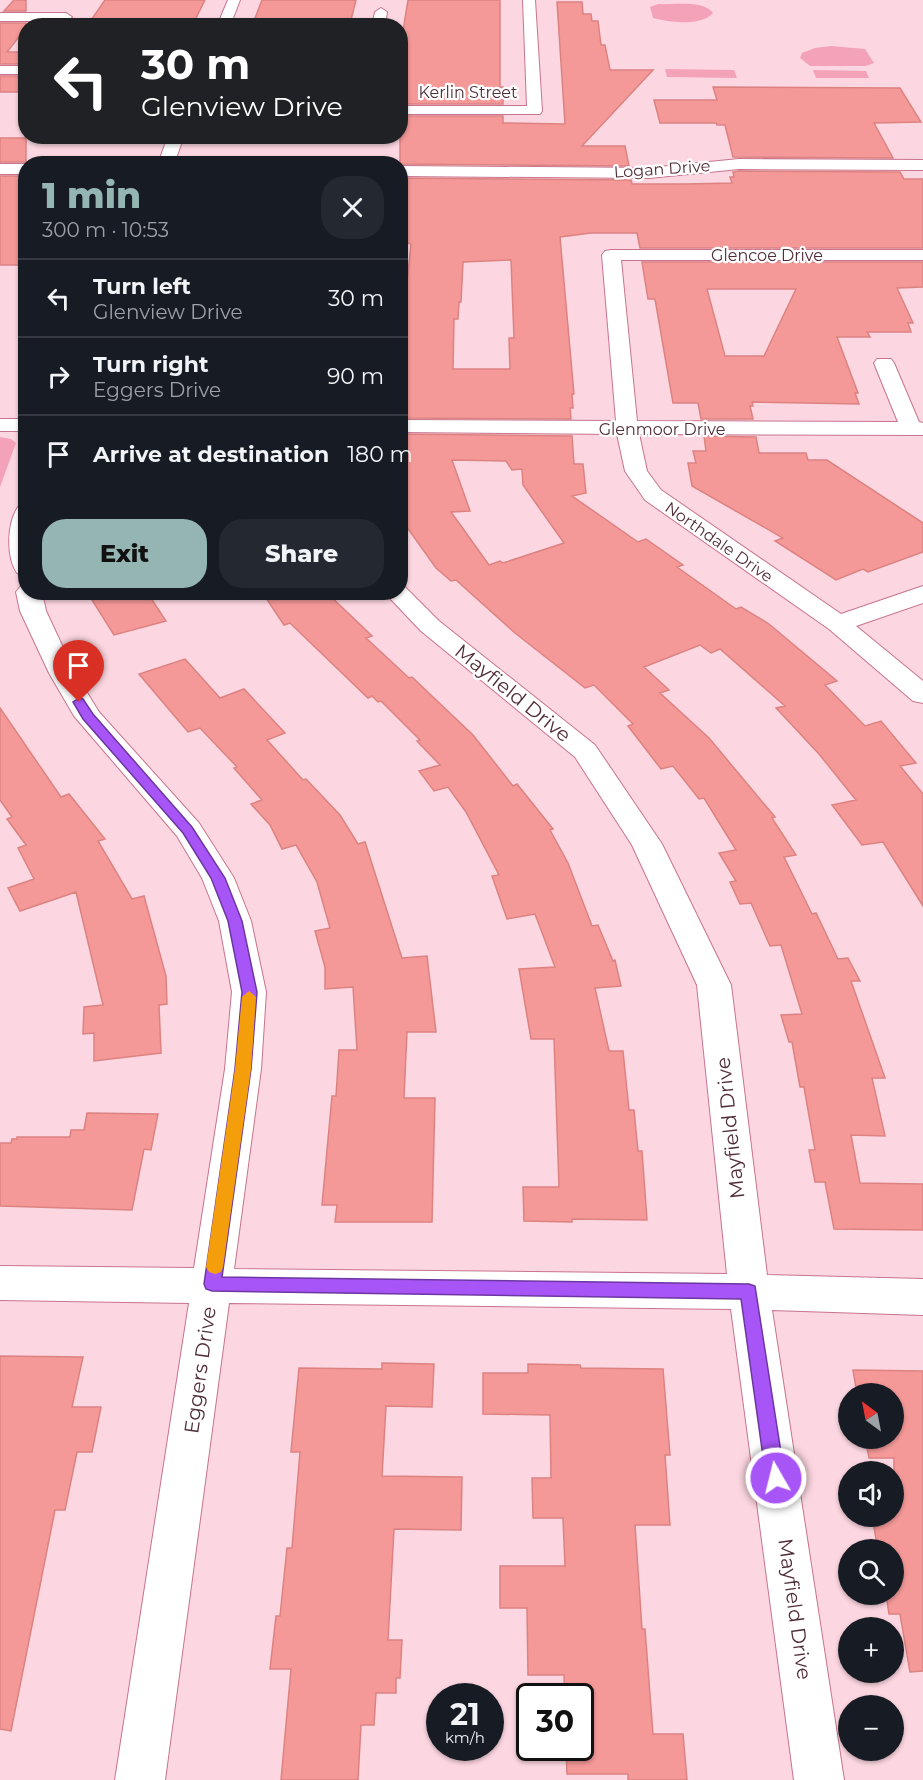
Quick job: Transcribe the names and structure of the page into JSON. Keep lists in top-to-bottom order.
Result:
{
  "streets": {
    "street": [
      "Kerlin Street",
      "Logan Drive",
      "Glencoe Drive",
      "Glenmoor Drive",
      "Northdale Drive",
      "Mayfield Drive",
      "Eggers Drive"
    ]
  },
  "crossings": [
    ["Glencoe Drive", "Northdale Drive"],
    ["Glenmoor Drive", "Northdale Drive"]
  ],
  "north": "top left",
  "page": {
    "turn": ["30 m", "Glenview Drive"],
    "heading": ["1 min", "300 m · 10:53"],
    "list": [
      {
        "name": "Turn left",
        "note": "Glenview Drive",
        "value": "30 m"
      },
      {
        "name": "Turn right",
        "note": "Eggers Drive",
        "value": "90 m"
      },
      {
        "name": "Arrive at destination",
        "value": "180 m"
      }
    ],
    "buttons": ["Exit", "Share"],
    "map_buttons": ["+", "−"],
    "speed": "21 km/h",
    "limit": "30"
  }
}
